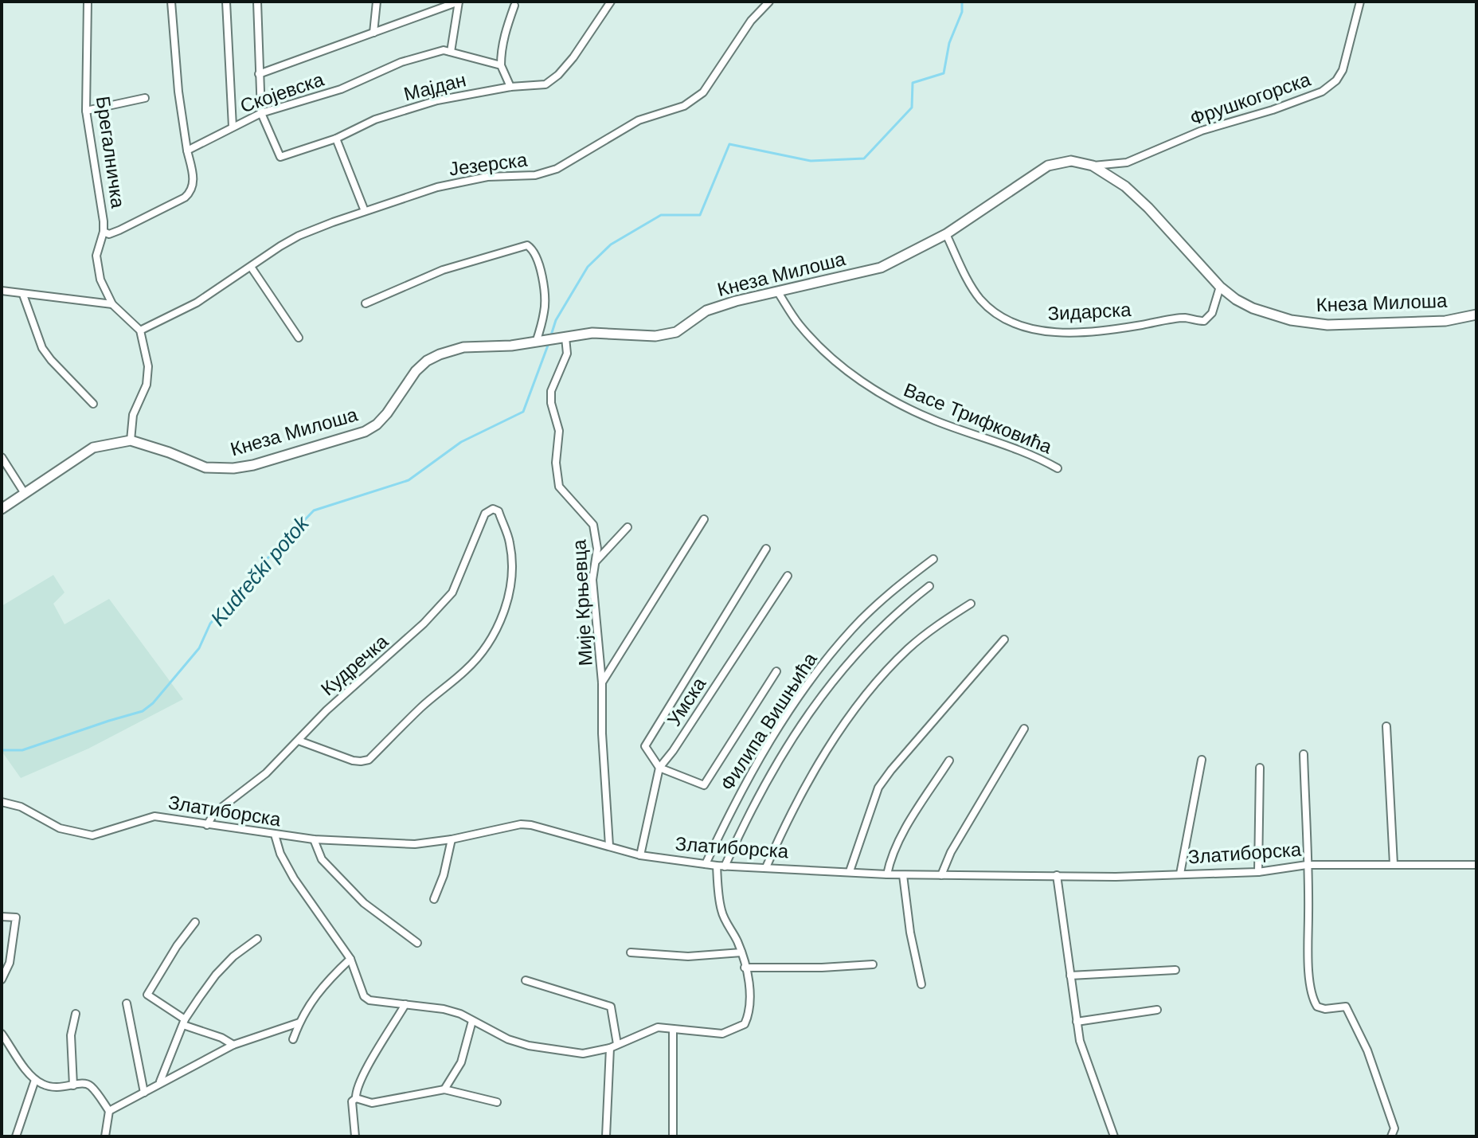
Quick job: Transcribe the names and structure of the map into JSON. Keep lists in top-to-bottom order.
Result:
{
  "streets": {
    "street": [
      "Мајдан",
      "Скојевска",
      "Фрушкогорска",
      "Брегалничка",
      "Језерска",
      "Кнеза Милоша",
      "Зидарска",
      "Васе Трифковића",
      "Мије Крњевца",
      "Кудречка",
      "Умска",
      "Филипа Вишњића",
      "Златиборска"
    ]
  },
  "crossings": [
    ["Мајдан", "Скојевска"],
    ["Фрушкогорска", "Кнеза Милоша"],
    ["Брегалничка", "Језерска"],
    ["Кнеза Милоша", "Зидарска"],
    ["Кнеза Милоша", "Васе Трифковића"],
    ["Кнеза Милоша", "Мије Крњевца"],
    ["Мије Крњевца", "Златиборска"],
    ["Кудречка", "Златиборска"],
    ["Умска", "Златиборска"],
    ["Филипа Вишњића", "Златиборска"]
  ],
  "water": ["Kudrečki potok"]
}
